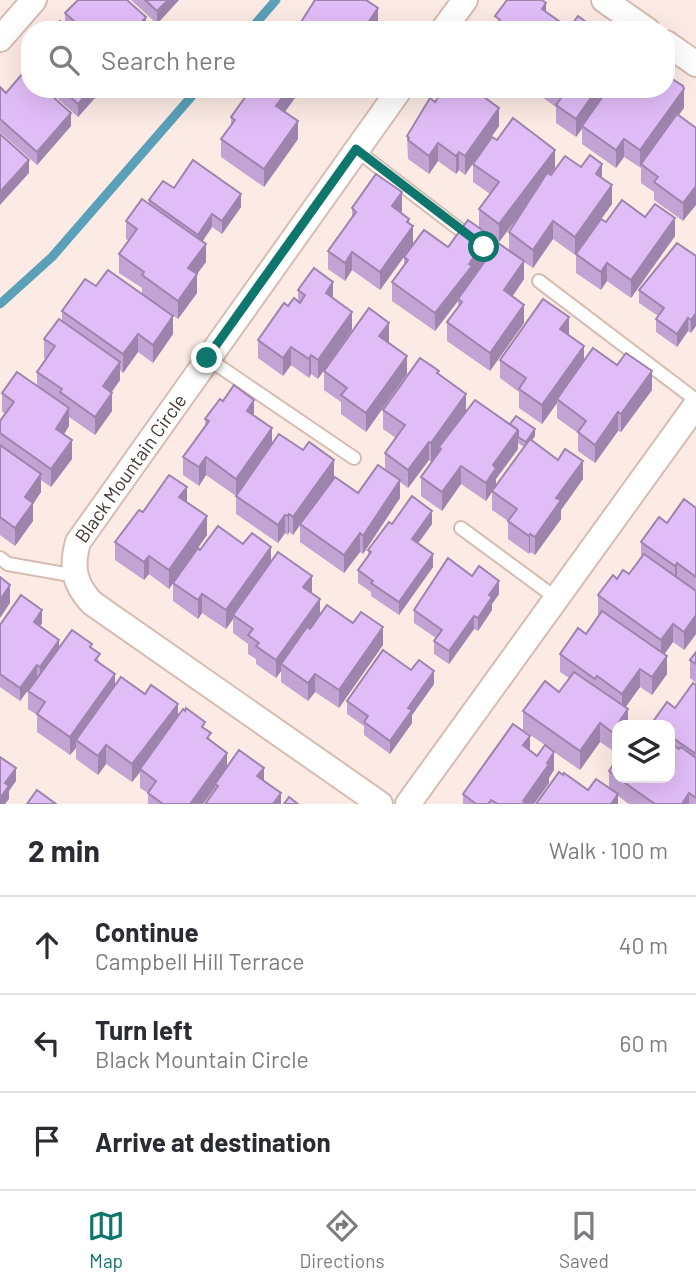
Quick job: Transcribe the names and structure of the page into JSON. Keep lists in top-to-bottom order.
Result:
{
  "streets": {
    "street": ["Black Mountain Circle"]
  },
  "page": {
    "search": "Search here",
    "heading": ["2 min", "Walk · 100 m"],
    "list": [
      ["Continue", "Campbell Hill Terrace", "40 m"],
      ["Turn left", "Black Mountain Circle", "60 m"],
      "Arrive at destination"
    ],
    "nav": ["Map", "Directions", "Saved"]
  }
}
